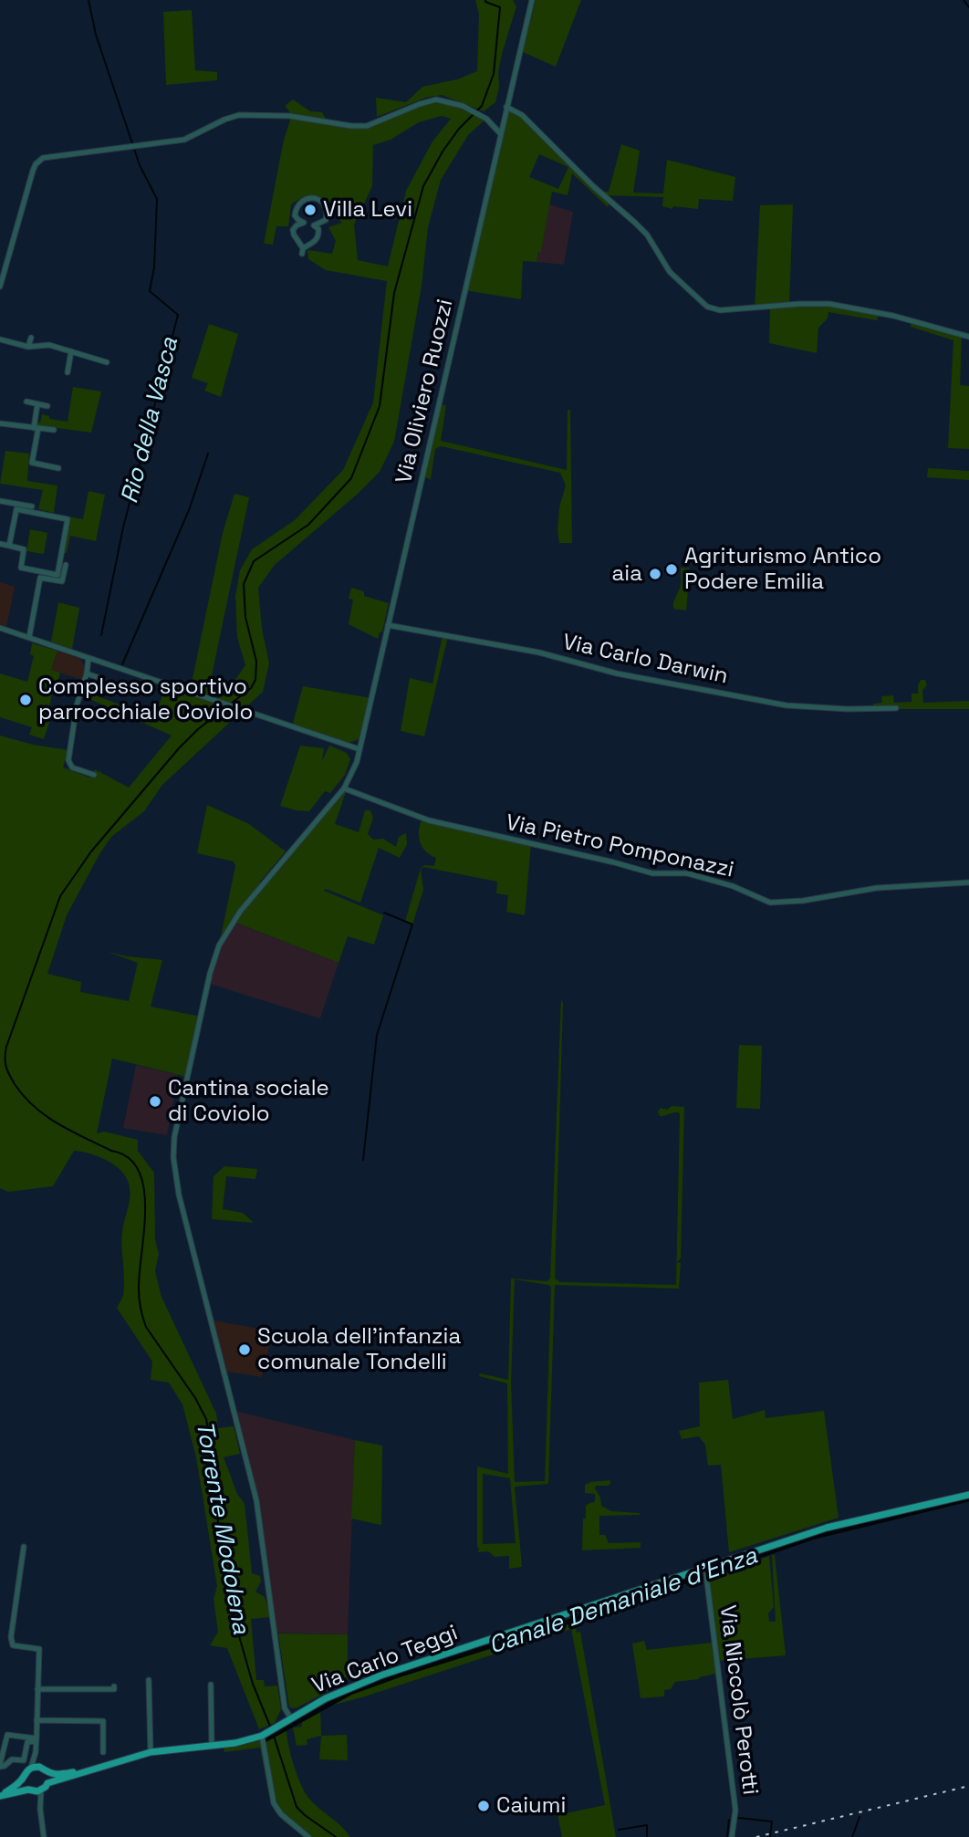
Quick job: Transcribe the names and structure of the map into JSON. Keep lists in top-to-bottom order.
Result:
{
  "streets": {
    "main road": ["Via Carlo Teggi"],
    "street": [
      "Via Oliviero Ruozzi",
      "Via Carlo Darwin",
      "Via Pietro Pomponazzi",
      "Via Niccolò Perotti"
    ]
  },
  "crossings": [
    ["Via Oliviero Ruozzi", "Via Carlo Darwin"],
    ["Via Oliviero Ruozzi", "Via Pietro Pomponazzi"],
    ["Via Oliviero Ruozzi", "Via Carlo Teggi"],
    ["Via Carlo Teggi", "Via Niccolò Perotti"]
  ],
  "water": ["Rio della Vasca", "Torrente Modolena", "Canale Demaniale d'Enza"],
  "places": [
    "Villa Levi",
    "Agriturismo Antico Podere Emilia",
    "aia",
    "Complesso sportivo parrocchiale Coviolo",
    "Cantina sociale di Coviolo",
    "Scuola dell'infanzia comunale Tondelli",
    "Caiumi"
  ]
}
